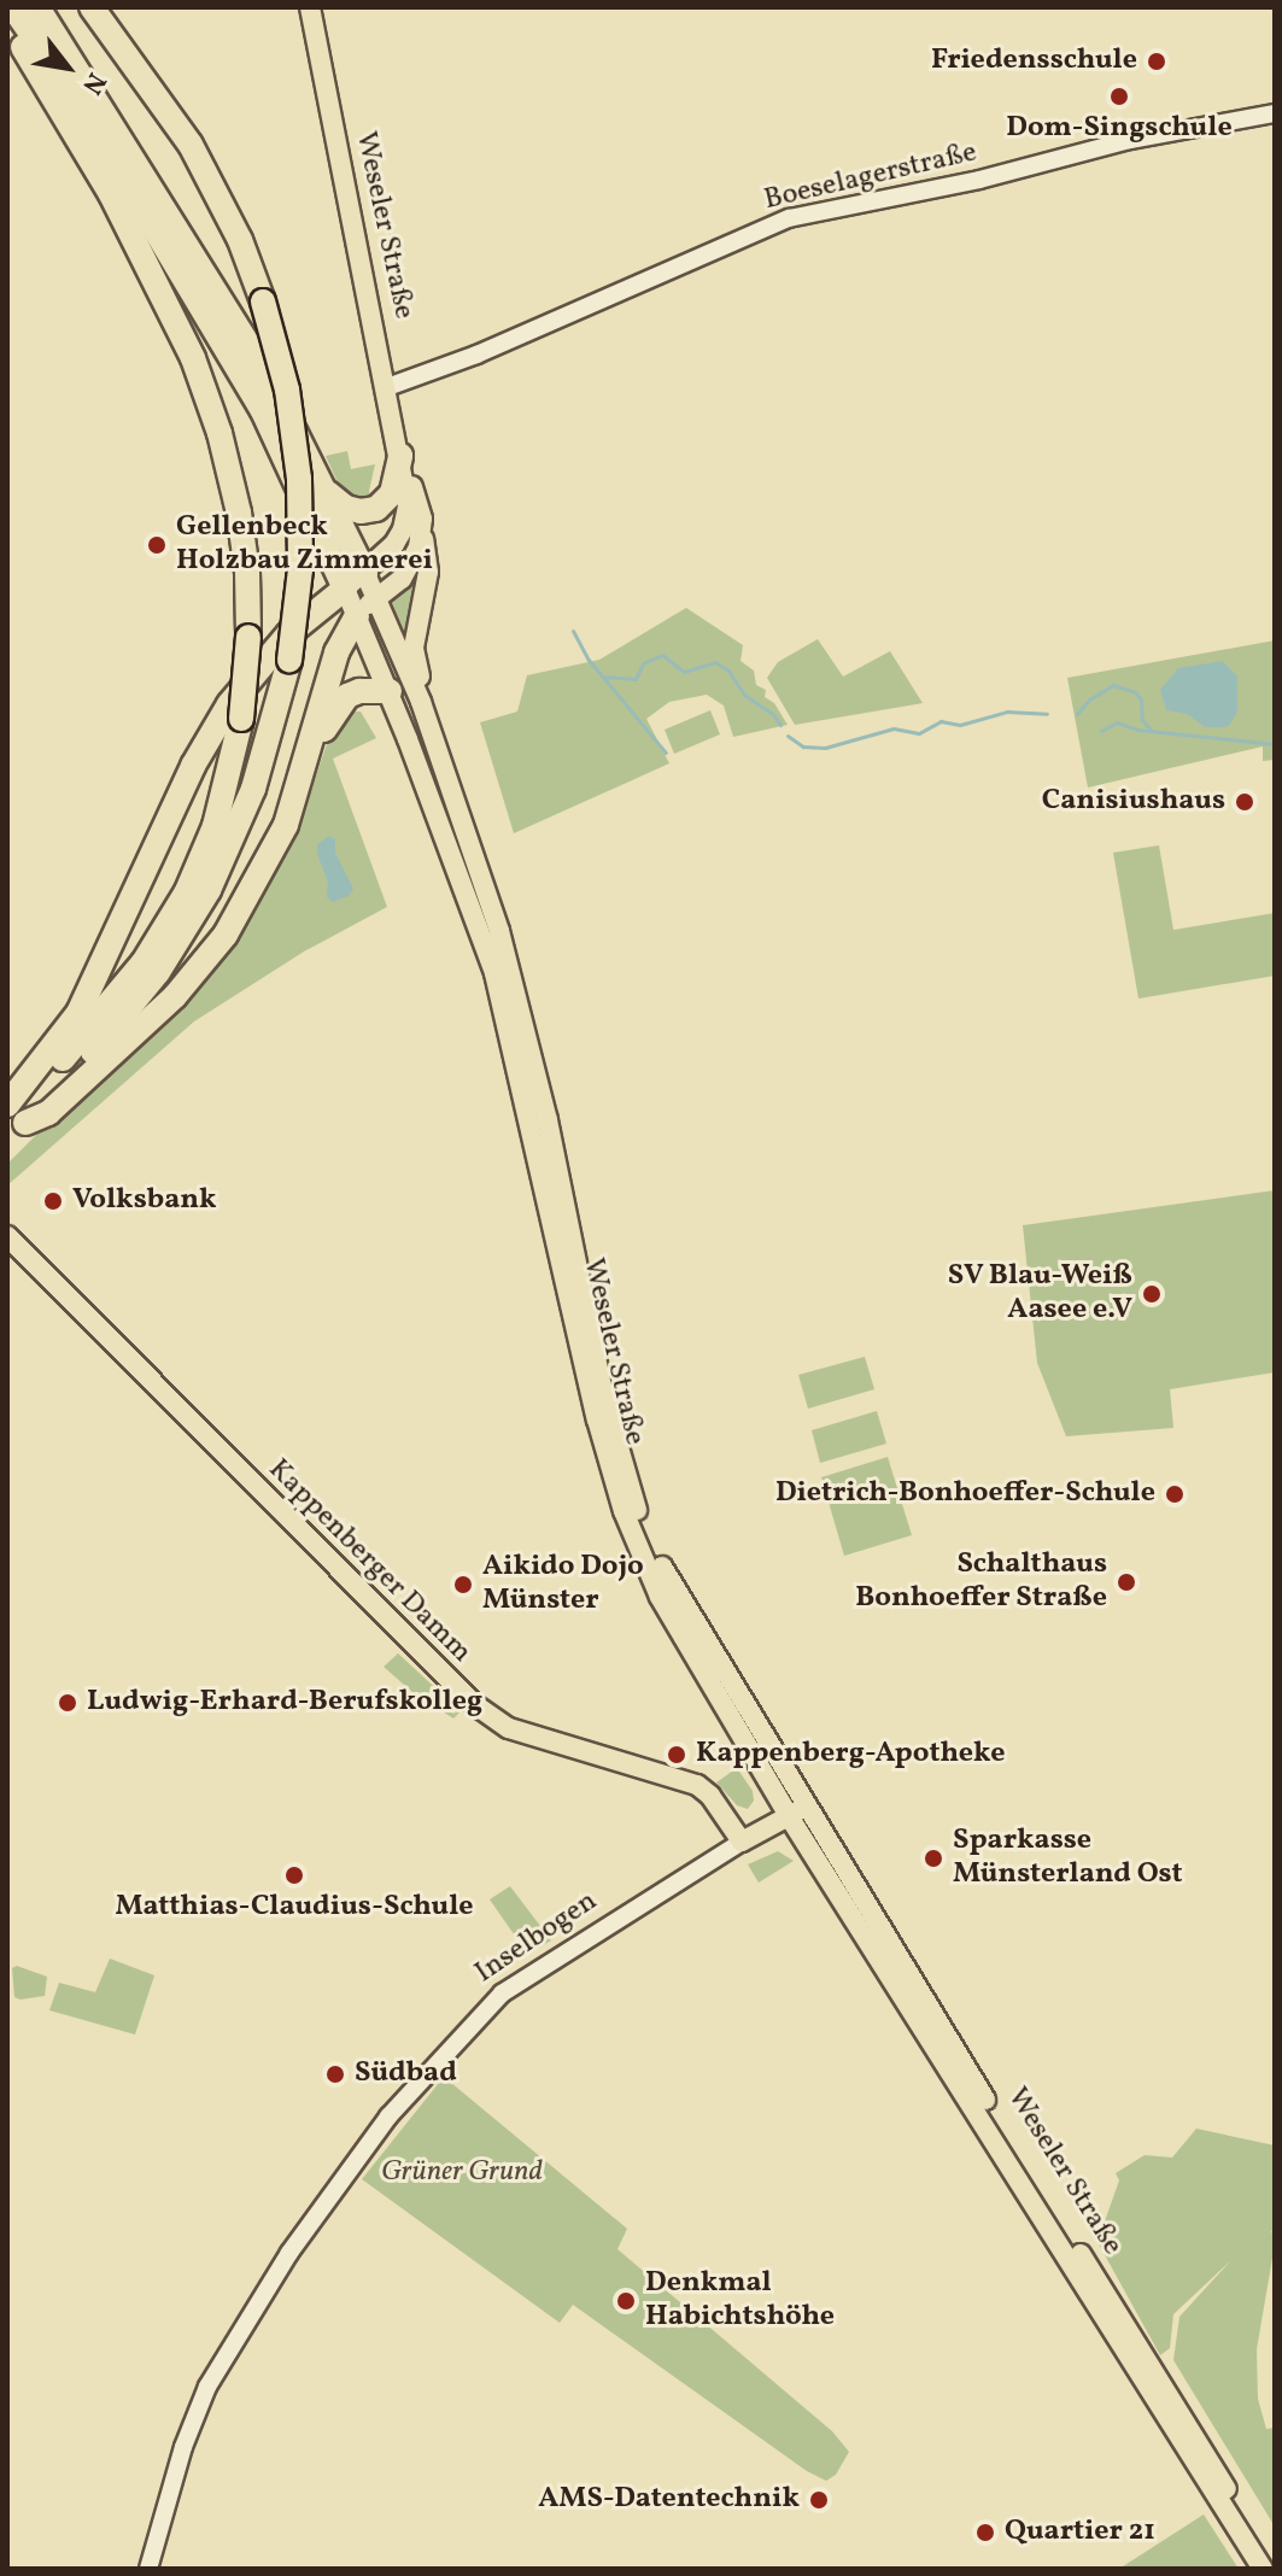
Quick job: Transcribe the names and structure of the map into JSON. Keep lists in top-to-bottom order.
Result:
{
  "streets": {
    "main road": ["Weseler Straße", "Kappenberger Damm", "Inselbogen"],
    "street": ["Boeselagerstraße"]
  },
  "crossings": [
    ["Boeselagerstraße", "Weseler Straße"],
    ["Weseler Straße", "Inselbogen"],
    ["Kappenberger Damm", "Inselbogen"]
  ],
  "parks": ["Grüner Grund"],
  "places": [
    "Friedensschule",
    "Dom-Singschule",
    "Gellenbeck Holzbau Zimmerei",
    "Canisiushaus",
    "Volksbank",
    "SV Blau-Weiß Aasee e.V",
    "Dietrich-Bonhoeffer-Schule",
    "Schalthaus Bonhoeffer Straße",
    "Aikido Dojo Münster",
    "Ludwig-Erhard-Berufskolleg",
    "Kappenberg-Apotheke",
    "Sparkasse Münsterland Ost",
    "Matthias-Claudius-Schule",
    "Südbad",
    "Denkmal Habichtshöhe",
    "AMS-Datentechnik",
    "Quartier 21"
  ],
  "north": "bottom right"
}
